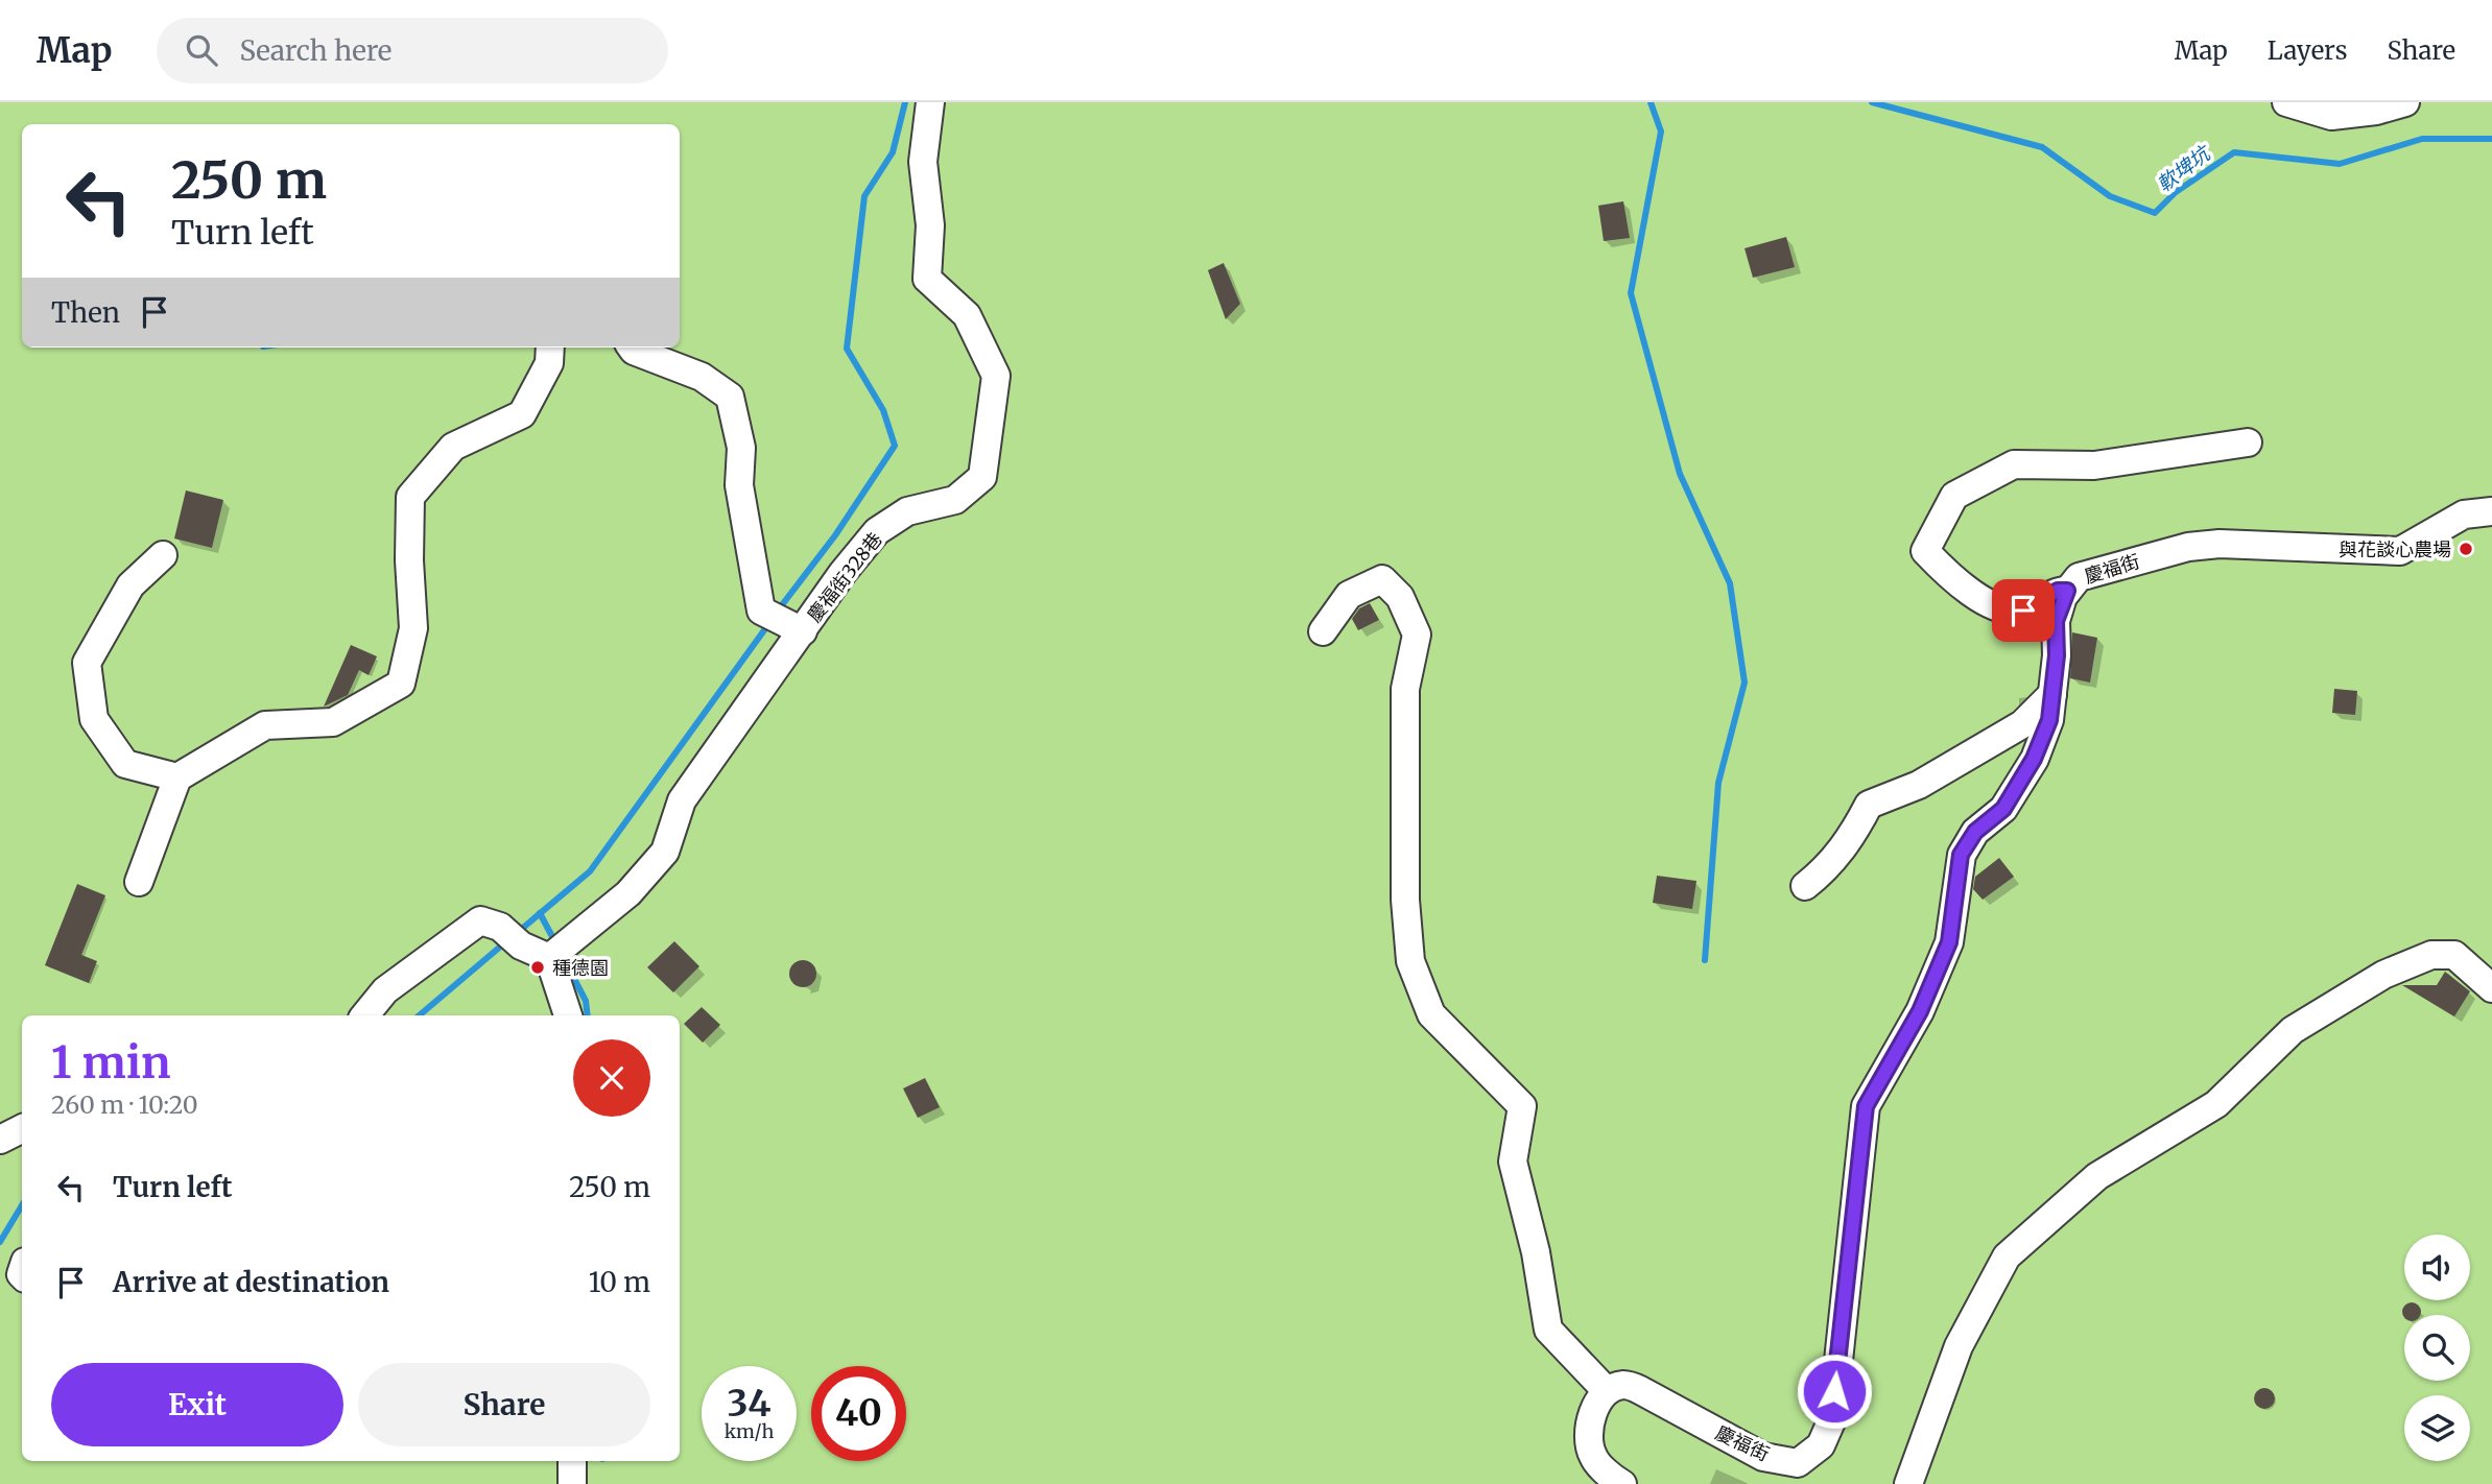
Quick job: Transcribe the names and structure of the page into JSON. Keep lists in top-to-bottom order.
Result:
{
  "streets": {
    "street": ["慶福街", "慶福街328巷"]
  },
  "water": ["軟埤坑"],
  "places": ["與花談心農場", "種德園"],
  "page": {
    "header": "Map",
    "search": "Search here",
    "nav": ["Map", "Layers", "Share"],
    "turn": ["250 m", "Turn left"],
    "then": "Then",
    "heading": ["1 min", "260 m · 10:20"],
    "list": [
      {
        "name": "Turn left",
        "value": "250 m"
      },
      {
        "name": "Arrive at destination",
        "value": "10 m"
      }
    ],
    "buttons": ["Exit", "Share"],
    "speed": "34 km/h",
    "limit": "40"
  }
}
